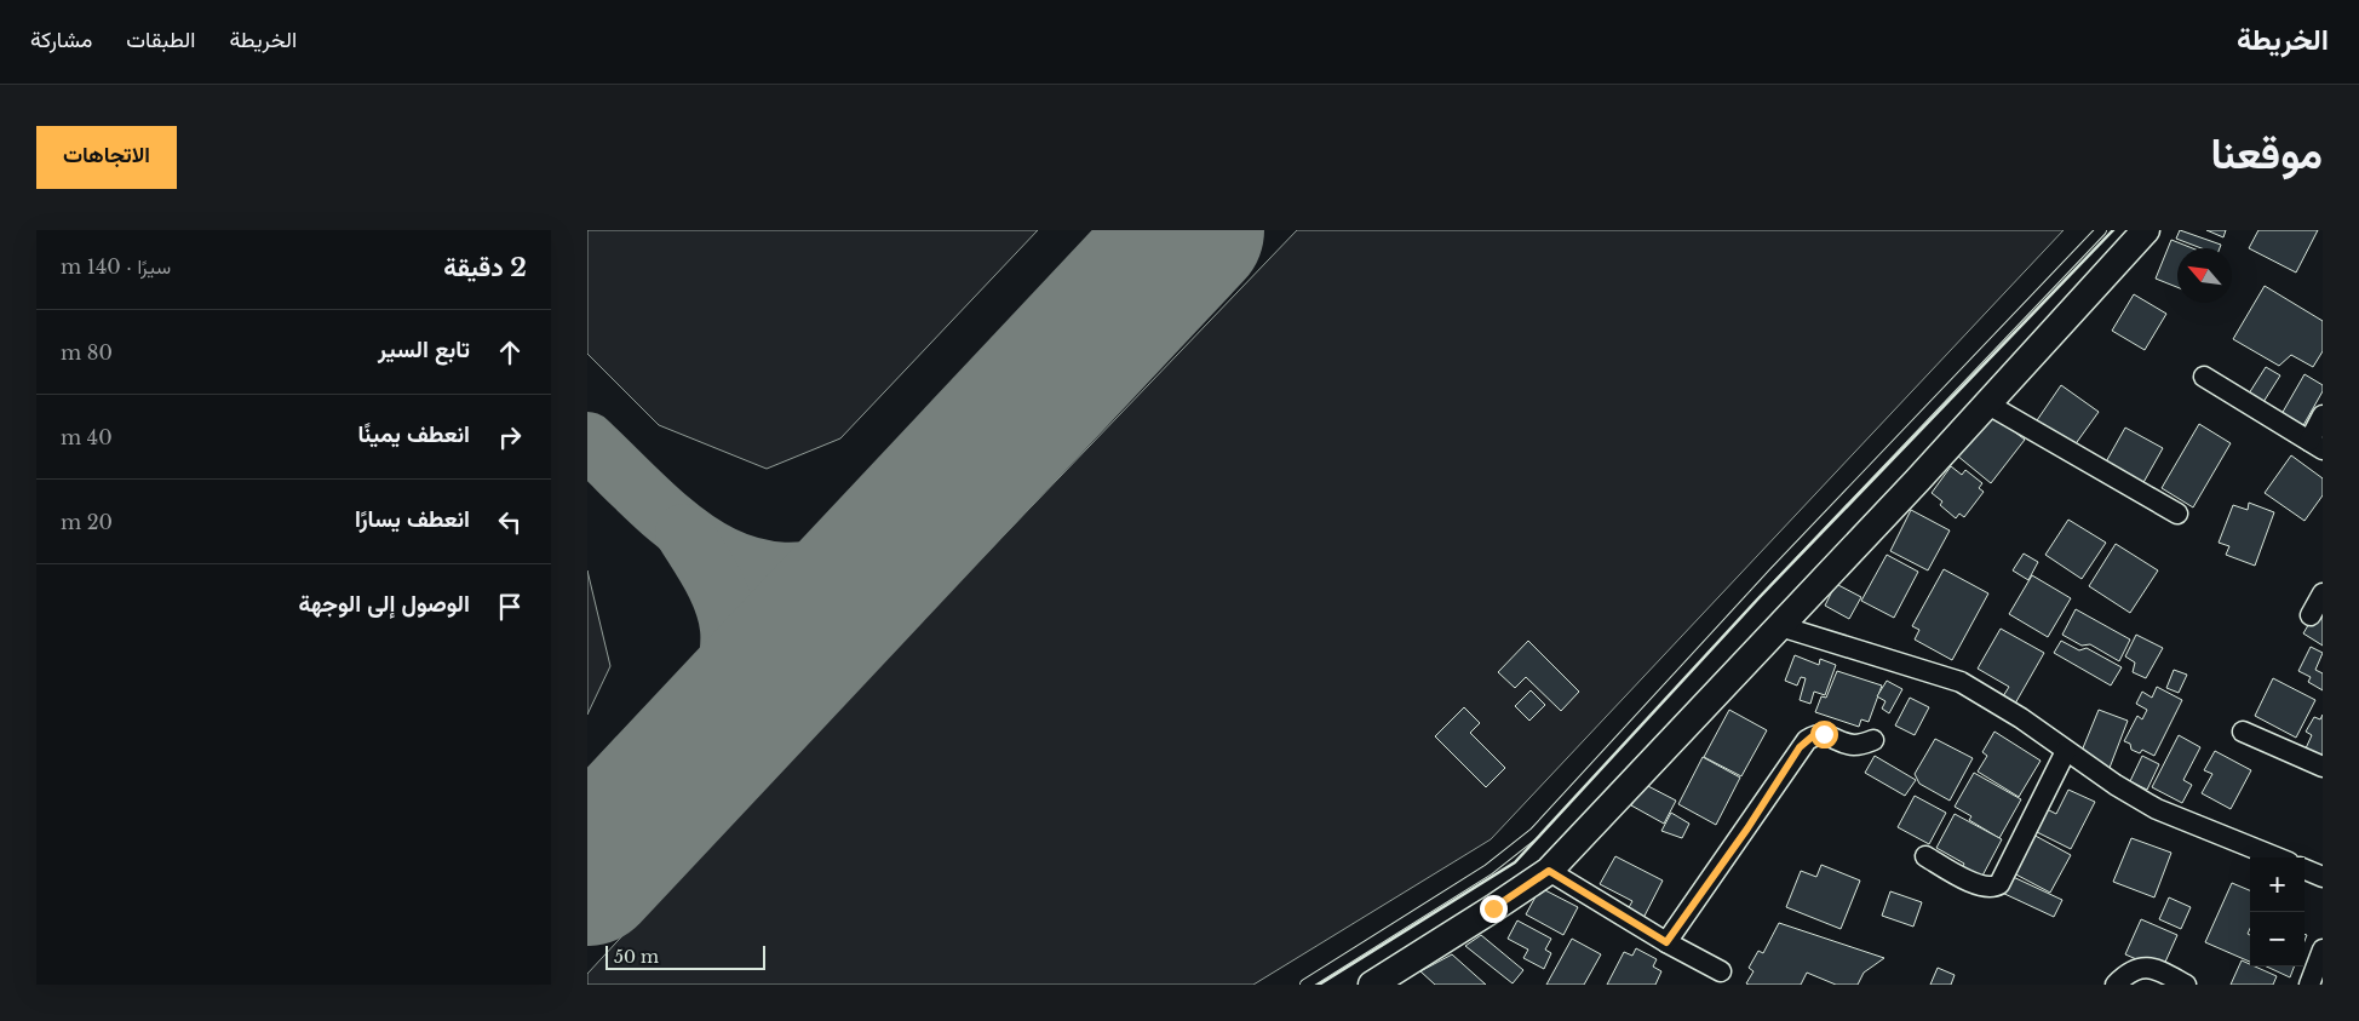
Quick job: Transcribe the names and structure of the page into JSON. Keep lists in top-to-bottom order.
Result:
{
  "scale_bar": "50 m",
  "north": "top left",
  "page": {
    "header": "الخريطة",
    "nav": ["الخريطة", "الطبقات", "مشاركة"],
    "title": "موقعنا",
    "buttons": "الاتجاهات",
    "heading": ["2 دقيقة", "سيرًا · 140 m"],
    "list": [
      ["تابع السير", "80 m"],
      ["انعطف يمينًا", "40 m"],
      ["انعطف يسارًا", "20 m"],
      "الوصول إلى الوجهة"
    ],
    "map_buttons": ["+", "−"],
    "scale": "50 m"
  }
}
